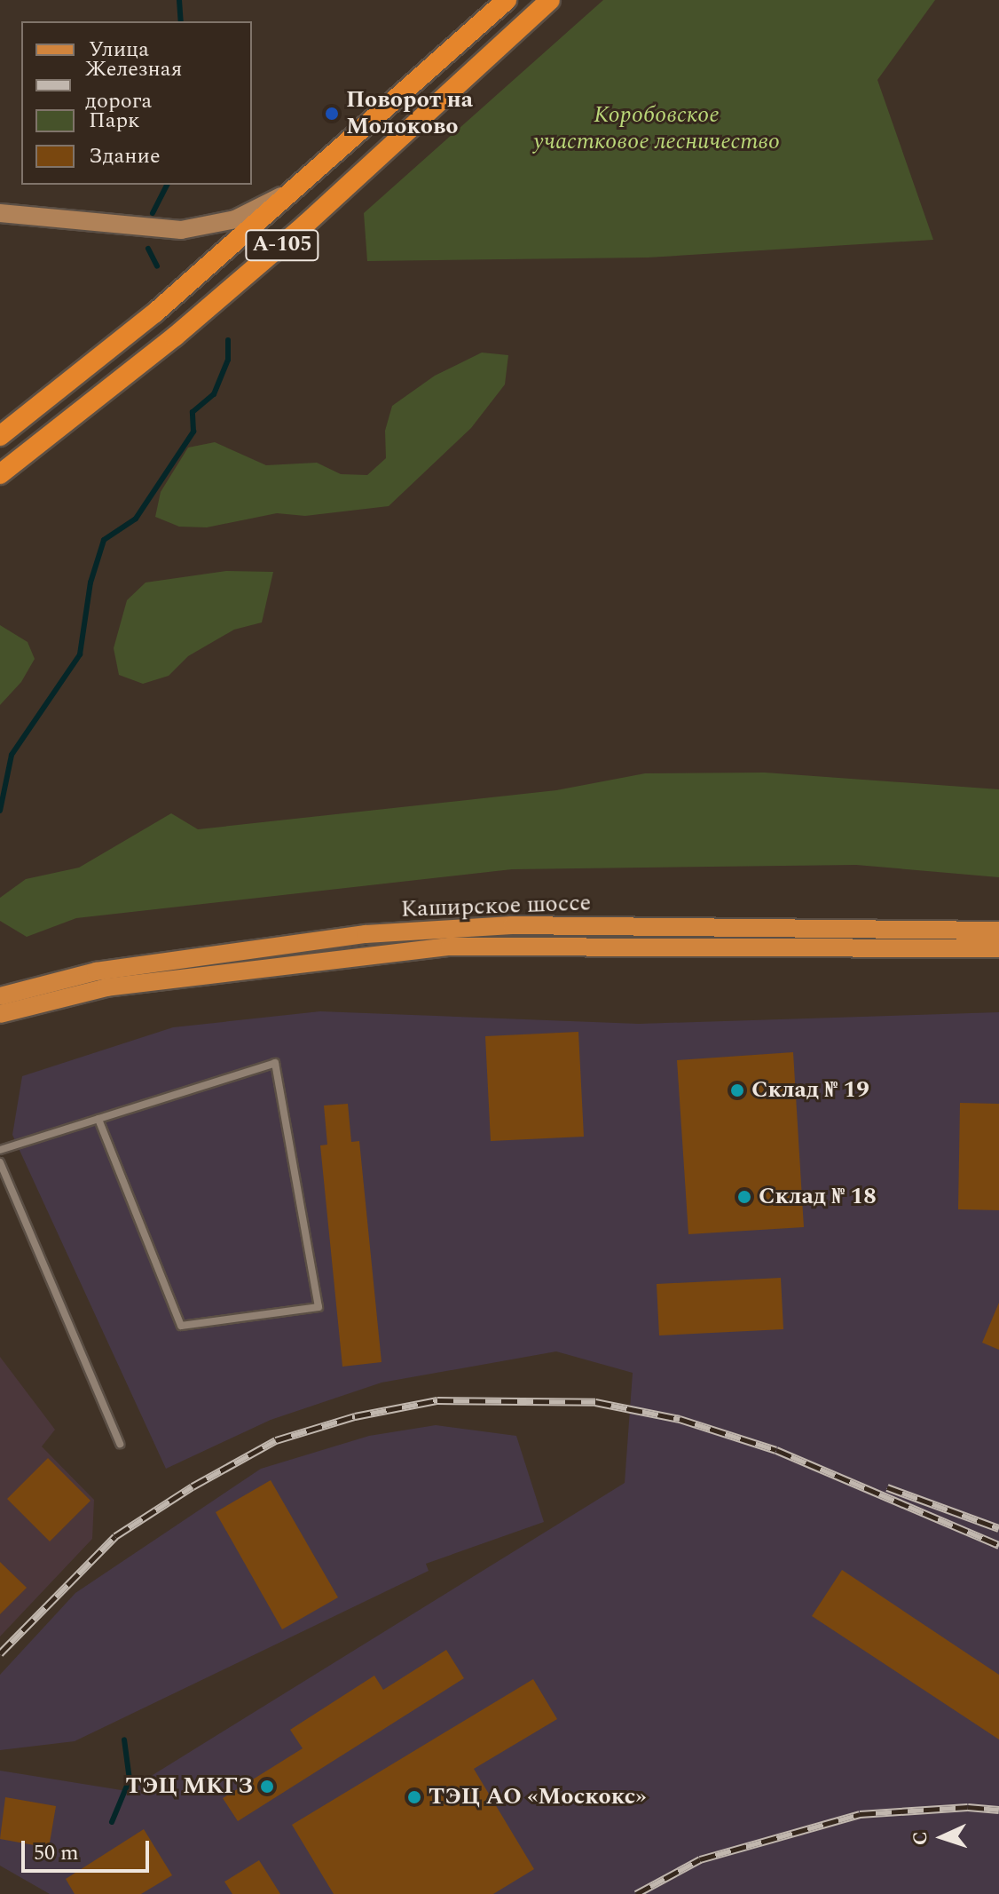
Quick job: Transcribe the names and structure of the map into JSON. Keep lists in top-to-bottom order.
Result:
{
  "streets": {
    "highway": ["А-105"],
    "main road": ["Каширское шоссе"]
  },
  "parks": ["Коробовское участковое лесничество"],
  "places": [
    "Поворот на Молоково",
    "Склад № 19",
    "Склад № 18",
    "ТЭЦ МКГЗ",
    "ТЭЦ АО «Москокс»"
  ],
  "legend": [
    "Улица",
    "Железная дорога",
    "Парк",
    "Здание"
  ],
  "scale_bar": "50 m",
  "north": "left"
}
